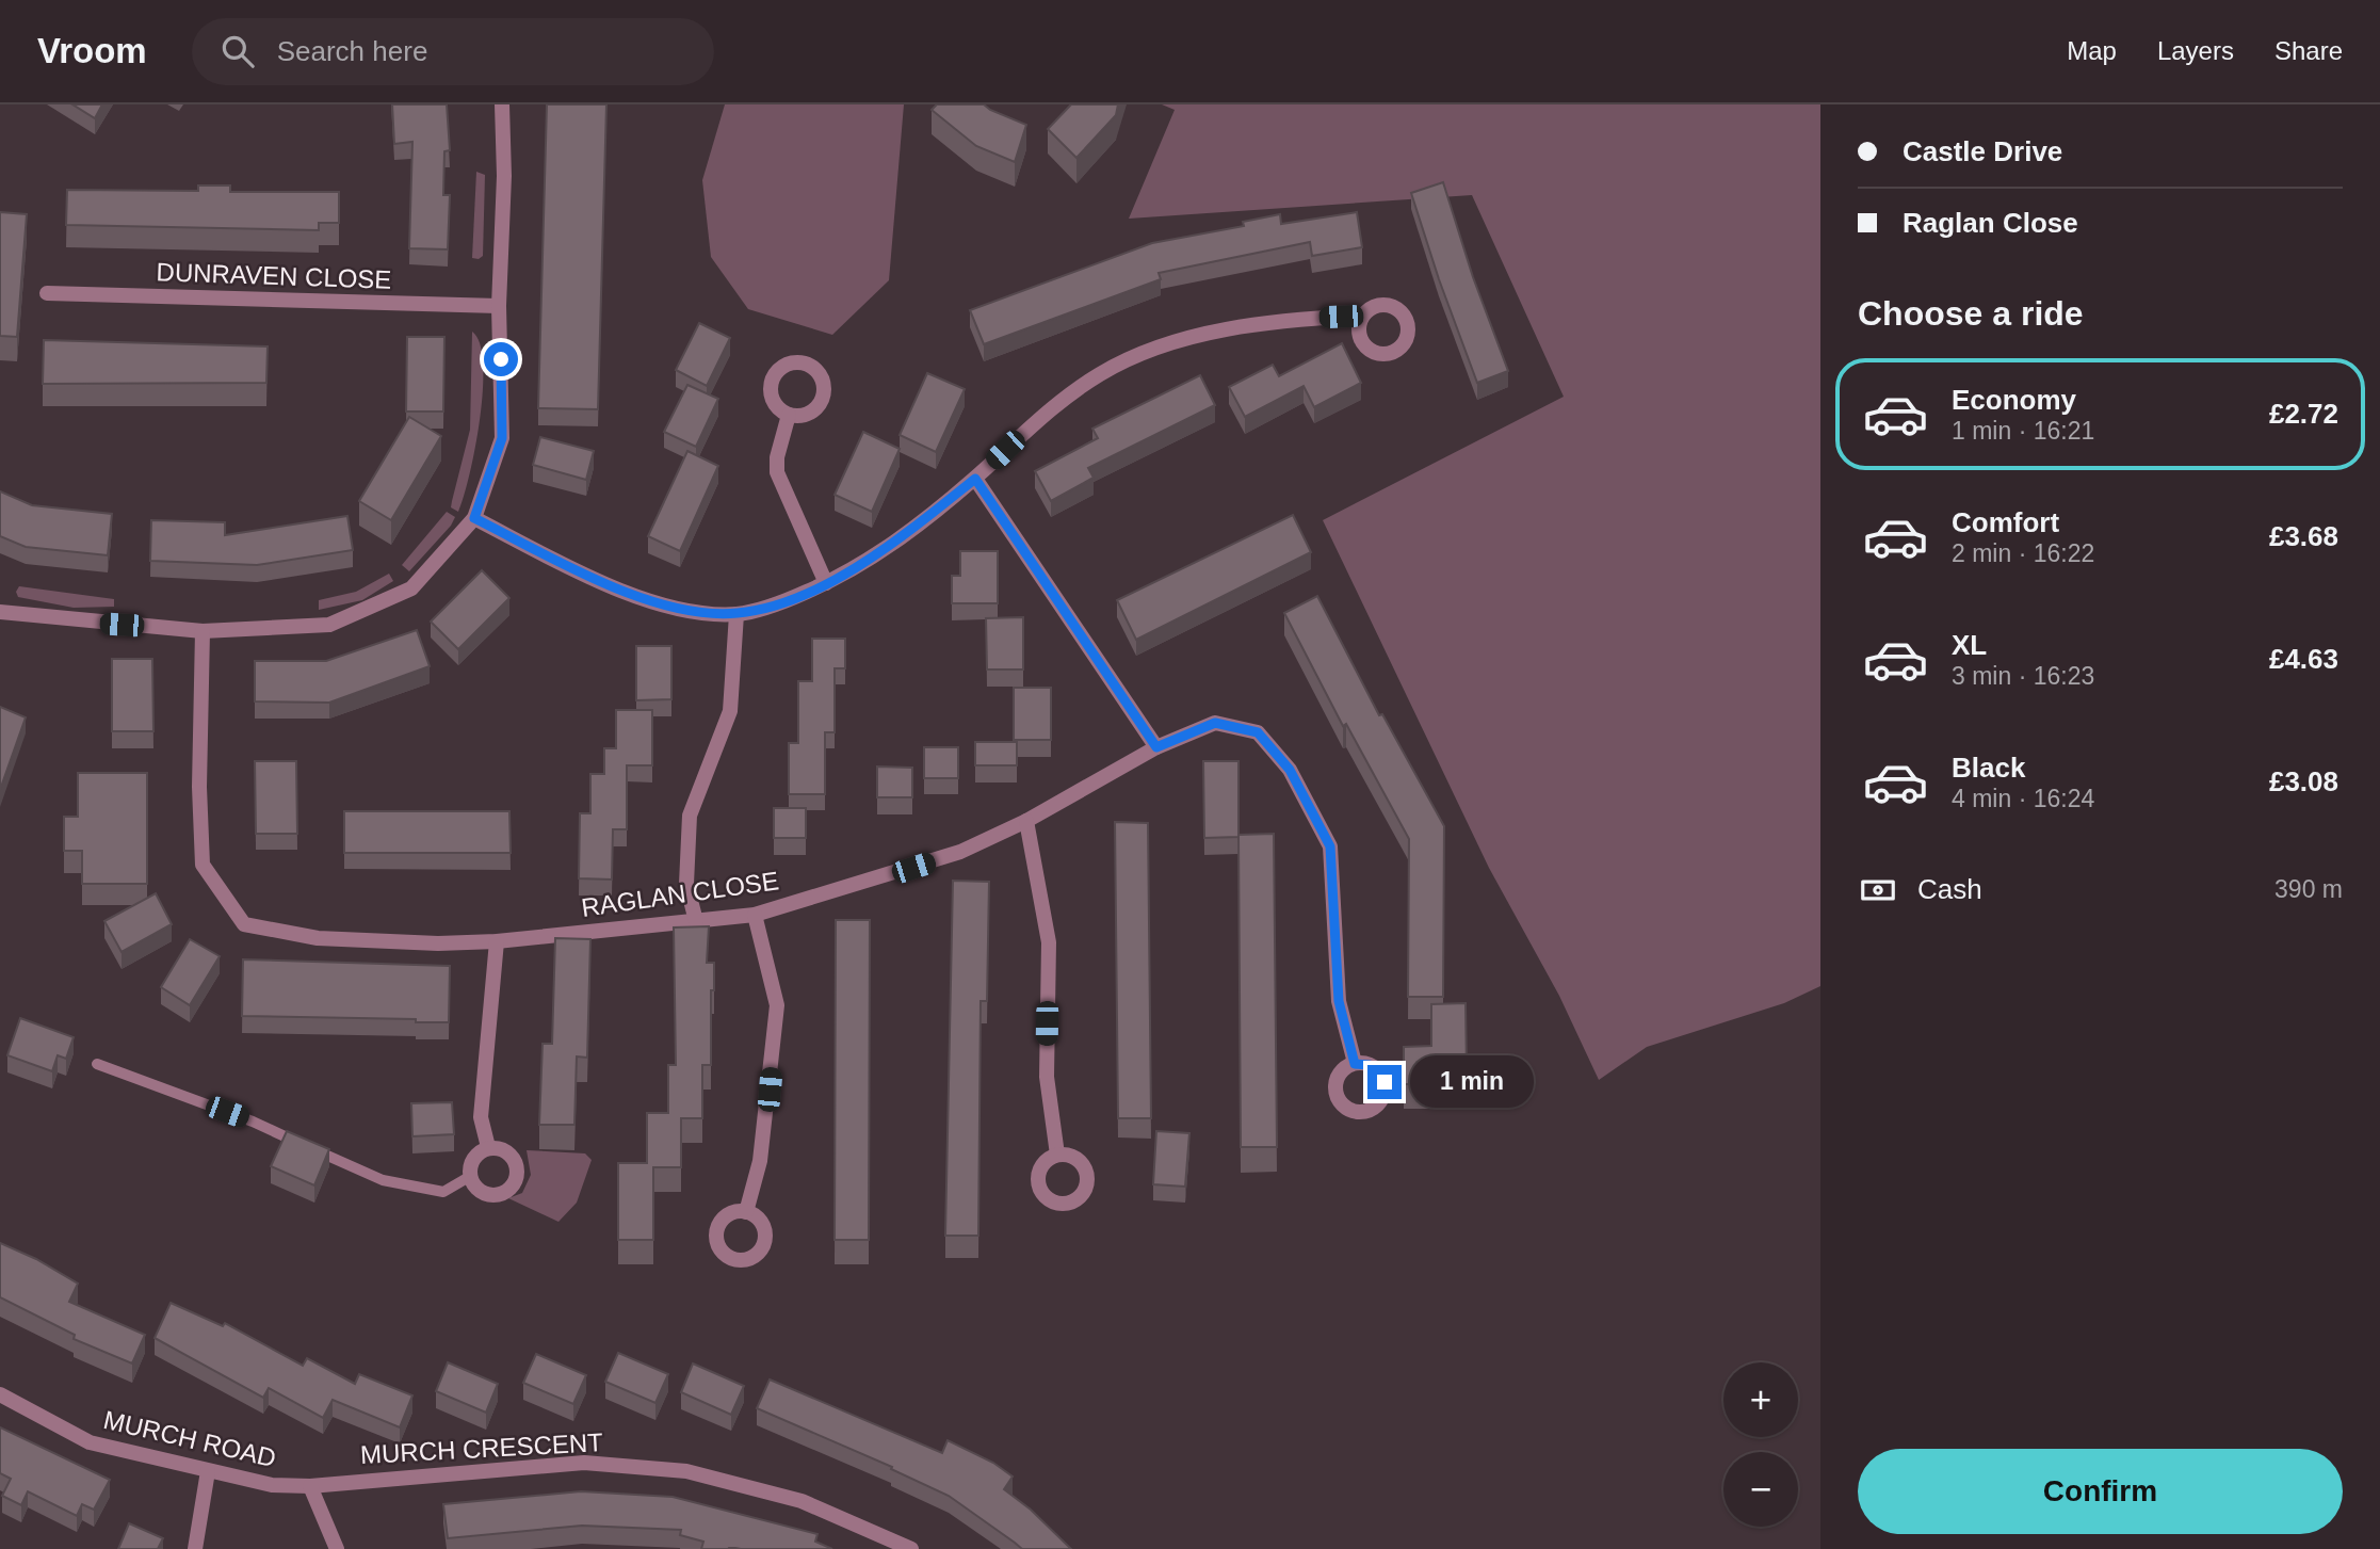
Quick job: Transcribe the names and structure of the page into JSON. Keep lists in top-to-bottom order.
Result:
{
  "streets": {
    "street": [
      "DUNRAVEN CLOSE",
      "RAGLAN CLOSE",
      "MURCH ROAD",
      "MURCH CRESCENT"
    ]
  },
  "crossings": [
    ["MURCH ROAD", "MURCH CRESCENT"]
  ],
  "page": {
    "header": "Vroom",
    "search": "Search here",
    "nav": ["Map", "Layers", "Share"],
    "banner": ["Castle Drive", "Raglan Close"],
    "heading": "Choose a ride",
    "list": [
      {
        "name": "Economy",
        "note": "1 min · 16:21",
        "value": "£2.72"
      },
      {
        "name": "Comfort",
        "note": "2 min · 16:22",
        "value": "£3.68"
      },
      {
        "name": "XL",
        "note": "3 min · 16:23",
        "value": "£4.63"
      },
      {
        "name": "Black",
        "note": "4 min · 16:24",
        "value": "£3.08"
      }
    ],
    "pay": ["Cash", "390 m"],
    "bubble": "1 min",
    "map_buttons": ["+", "−"],
    "buttons": "Confirm"
  }
}
